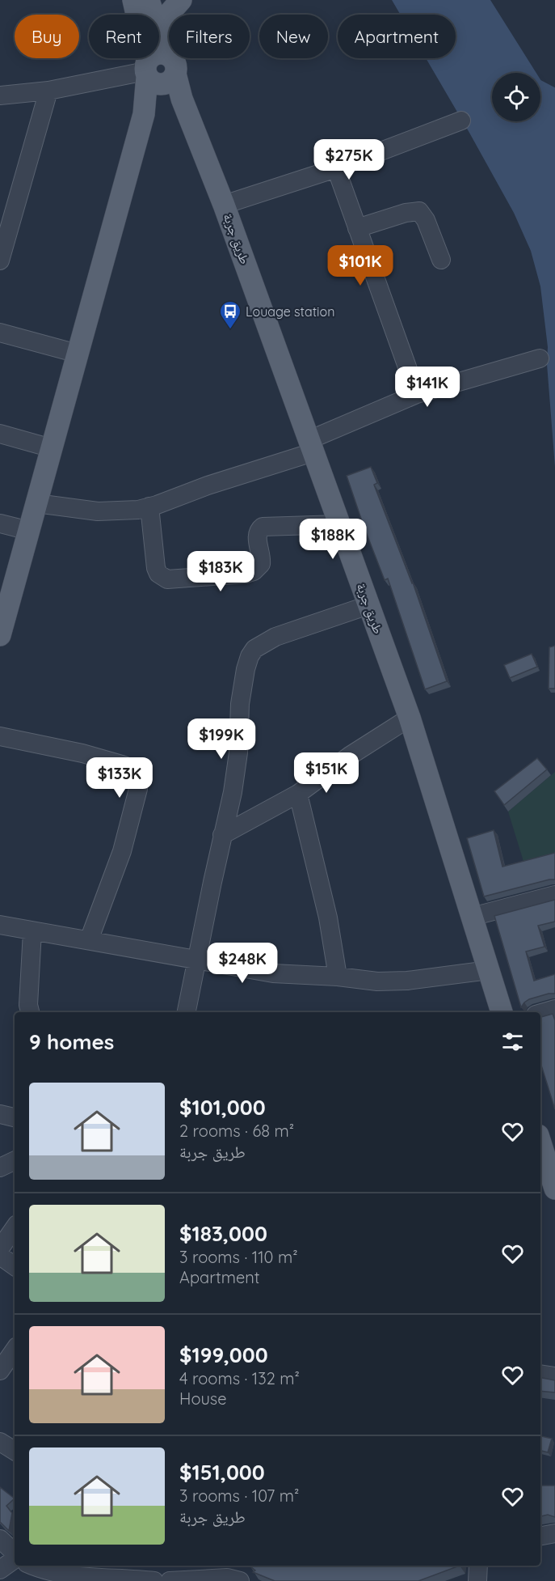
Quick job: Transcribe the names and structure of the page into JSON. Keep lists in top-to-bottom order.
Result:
{
  "streets": {
    "main road": ["طريق جربة"]
  },
  "places": {
    "bus stop": ["Louage station"]
  },
  "page": {
    "chip": [
      "Buy",
      "Rent",
      "Filters",
      "New",
      "Apartment"
    ],
    "price": [
      "$275K",
      "$101K",
      "$141K",
      "$188K",
      "$183K",
      "$199K",
      "$151K",
      "$133K",
      "$248K"
    ],
    "heading": "9 homes",
    "list": [
      {
        "name": "$101,000",
        "note": "2 rooms · 68 m² · طريق جربة"
      },
      {
        "name": "$183,000",
        "note": "3 rooms · 110 m² · Apartment"
      },
      {
        "name": "$199,000",
        "note": "4 rooms · 132 m² · House"
      },
      {
        "name": "$151,000",
        "note": "3 rooms · 107 m² · طريق جربة"
      }
    ]
  }
}
